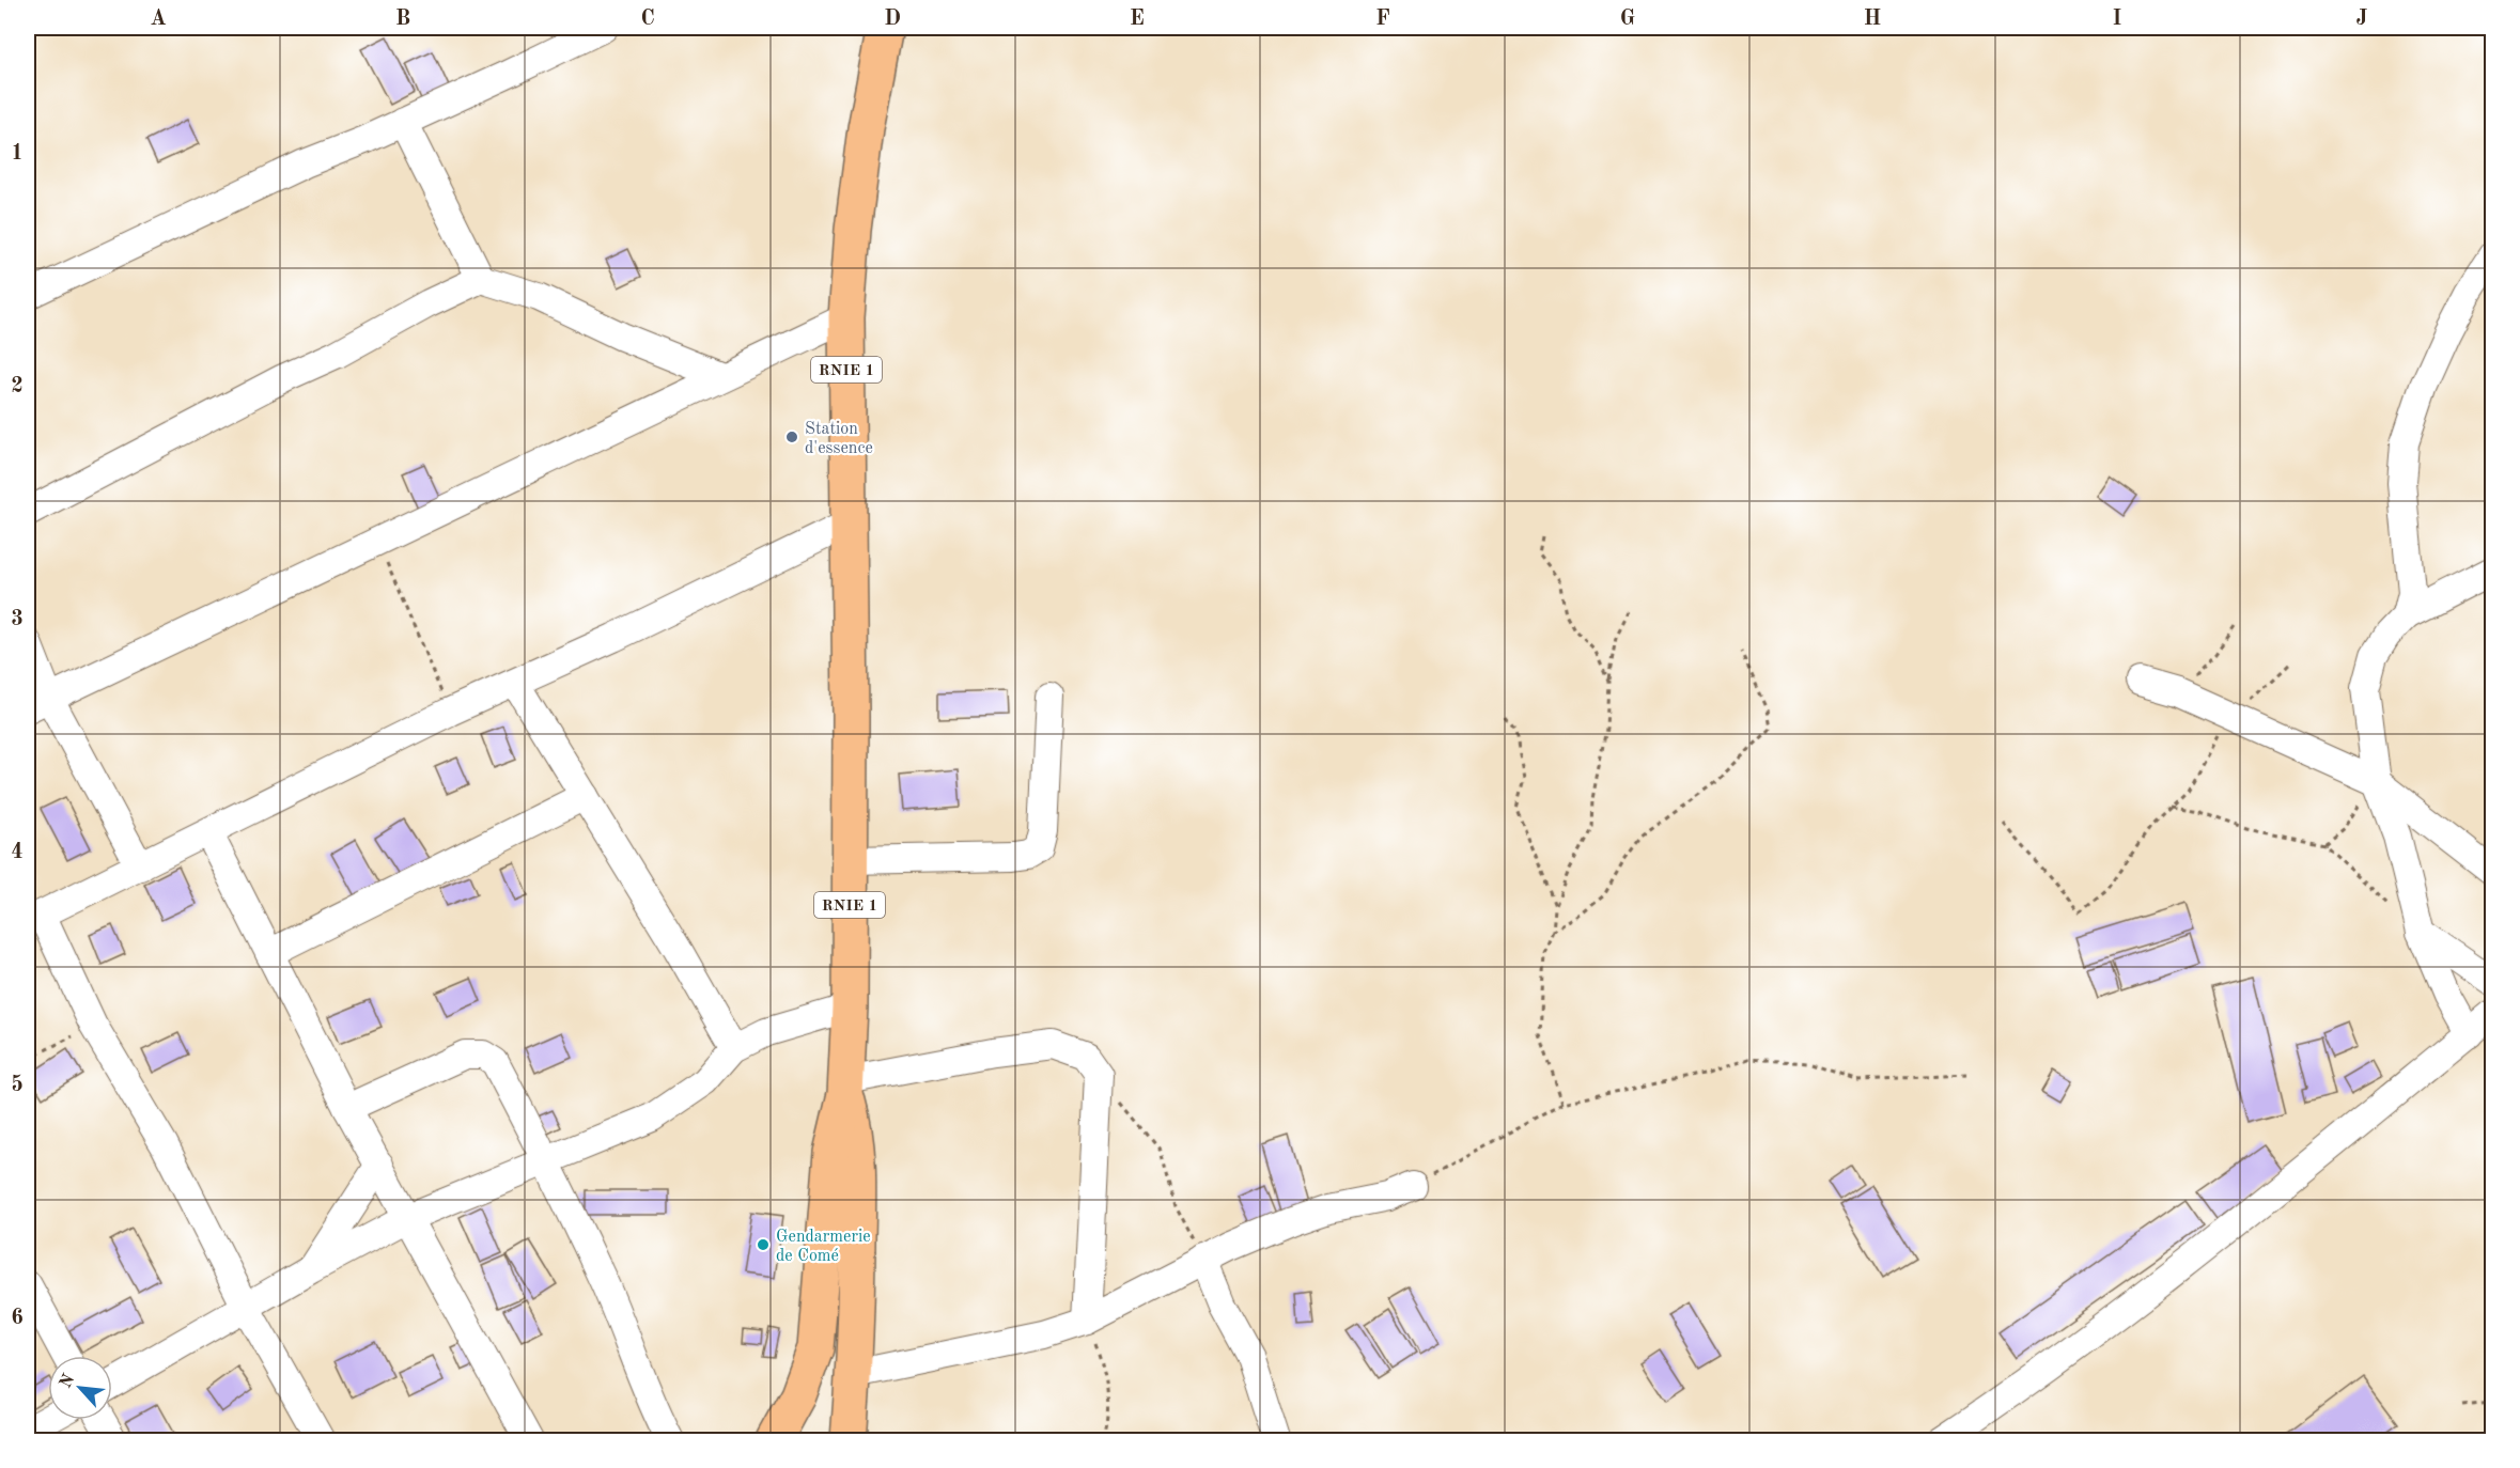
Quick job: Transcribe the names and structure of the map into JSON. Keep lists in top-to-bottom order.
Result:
{
  "streets": {
    "highway": ["RNIE 1"]
  },
  "places": ["Station d'essence", "Gendarmerie de Comé"],
  "north": "top left",
  "grid": {
    "columns": [
      "A",
      "B",
      "C",
      "D",
      "E",
      "F",
      "G",
      "H",
      "I",
      "J"
    ],
    "rows": [
      "1",
      "2",
      "3",
      "4",
      "5",
      "6"
    ]
  }
}
